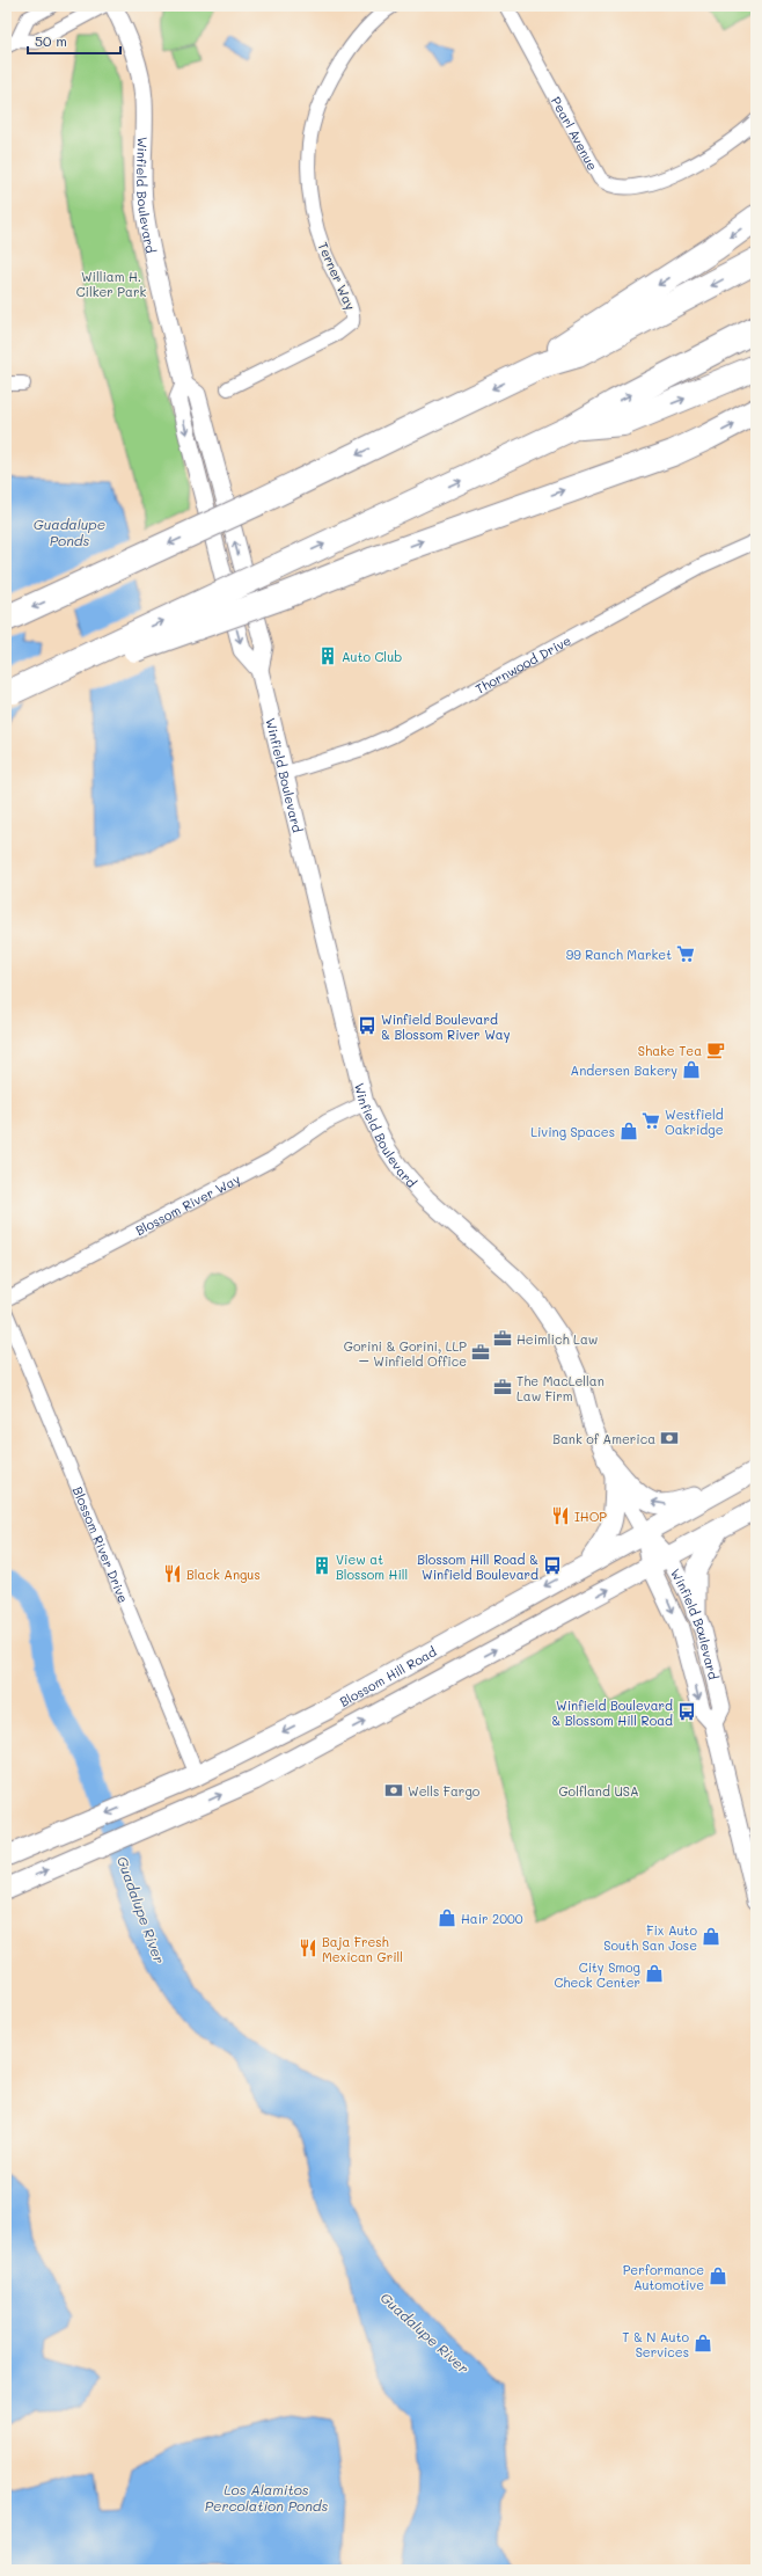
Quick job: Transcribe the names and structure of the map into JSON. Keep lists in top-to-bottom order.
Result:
{
  "streets": {
    "main road": ["Blossom Hill Road"],
    "street": [
      "Pearl Avenue",
      "Winfield Boulevard",
      "Terner Way",
      "Thornwood Drive",
      "Blossom River Way",
      "Blossom River Drive"
    ]
  },
  "crossings": [
    ["Winfield Boulevard", "Thornwood Drive"],
    ["Winfield Boulevard", "Blossom River Way"],
    ["Winfield Boulevard", "Blossom Hill Road"],
    ["Blossom River Drive", "Blossom Hill Road"]
  ],
  "water": ["Guadalupe Ponds", "Guadalupe River", "Los Alamitos Percolation Ponds"],
  "parks": ["William H. Cilker Park", "Golfland USA"],
  "places": {
    "building": ["Auto Club", "View at Blossom Hill"],
    "supermarket": ["99 Ranch Market", "Westfield Oakridge"],
    "bus stop": ["Winfield Boulevard & Blossom River Way", "Blossom Hill Road & Winfield Boulevard", "Winfield Boulevard & Blossom Hill Road"],
    "cafe": ["Shake Tea"],
    "shop": [
      "Andersen Bakery",
      "Living Spaces",
      "Hair 2000",
      "Fix Auto South San Jose",
      "City Smog Check Center",
      "Performance Automotive",
      "T & N Auto Services"
    ],
    "office": ["Heimlich Law", "Gorini & Gorini, LLP – Winfield Office", "The MacLellan Law Firm"],
    "bank": ["Bank of America", "Wells Fargo"],
    "restaurant": ["IHOP", "Black Angus", "Baja Fresh Mexican Grill"]
  },
  "scale_bar": "50 m"
}
